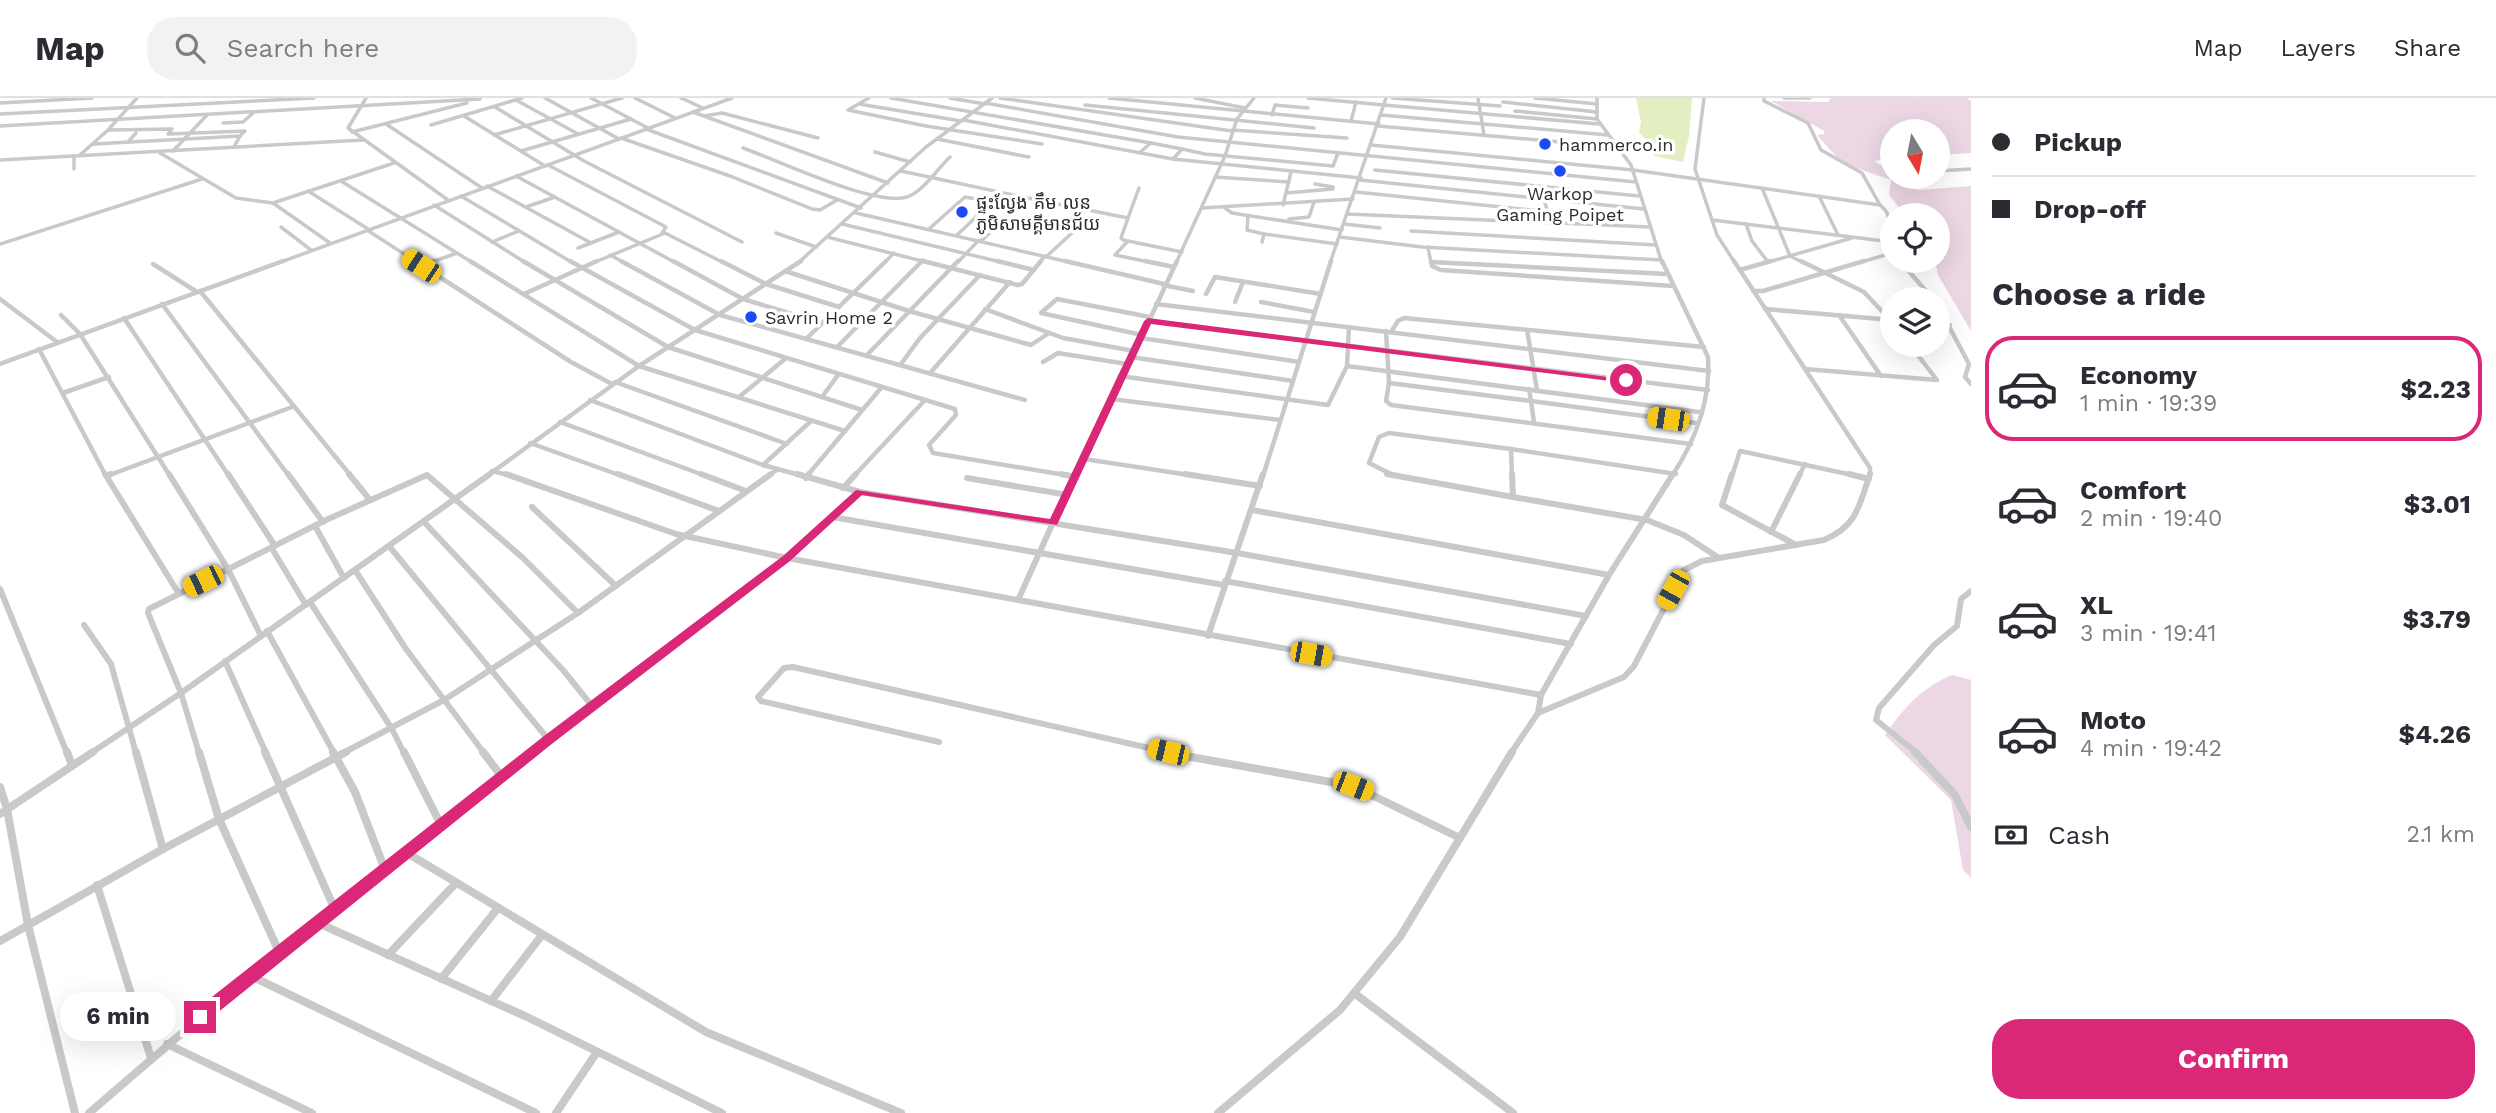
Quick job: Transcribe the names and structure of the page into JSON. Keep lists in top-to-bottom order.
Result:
{
  "places": [
    "hammerco.in",
    "Warkop Gaming Poipet",
    "ផ្ទះល្វែង គឹម លន ភូមិសាមគ្គីមានជ័យ",
    "Savrin Home 2"
  ],
  "north": "bottom",
  "page": {
    "header": "Map",
    "search": "Search here",
    "nav": ["Map", "Layers", "Share"],
    "banner": ["Pickup", "Drop-off"],
    "heading": "Choose a ride",
    "list": [
      {
        "name": "Economy",
        "note": "1 min · 19:39",
        "value": "$2.23"
      },
      {
        "name": "Comfort",
        "note": "2 min · 19:40",
        "value": "$3.01"
      },
      {
        "name": "XL",
        "note": "3 min · 19:41",
        "value": "$3.79"
      },
      {
        "name": "Moto",
        "note": "4 min · 19:42",
        "value": "$4.26"
      }
    ],
    "pay": ["Cash", "2.1 km"],
    "bubble": "6 min",
    "buttons": "Confirm"
  }
}
